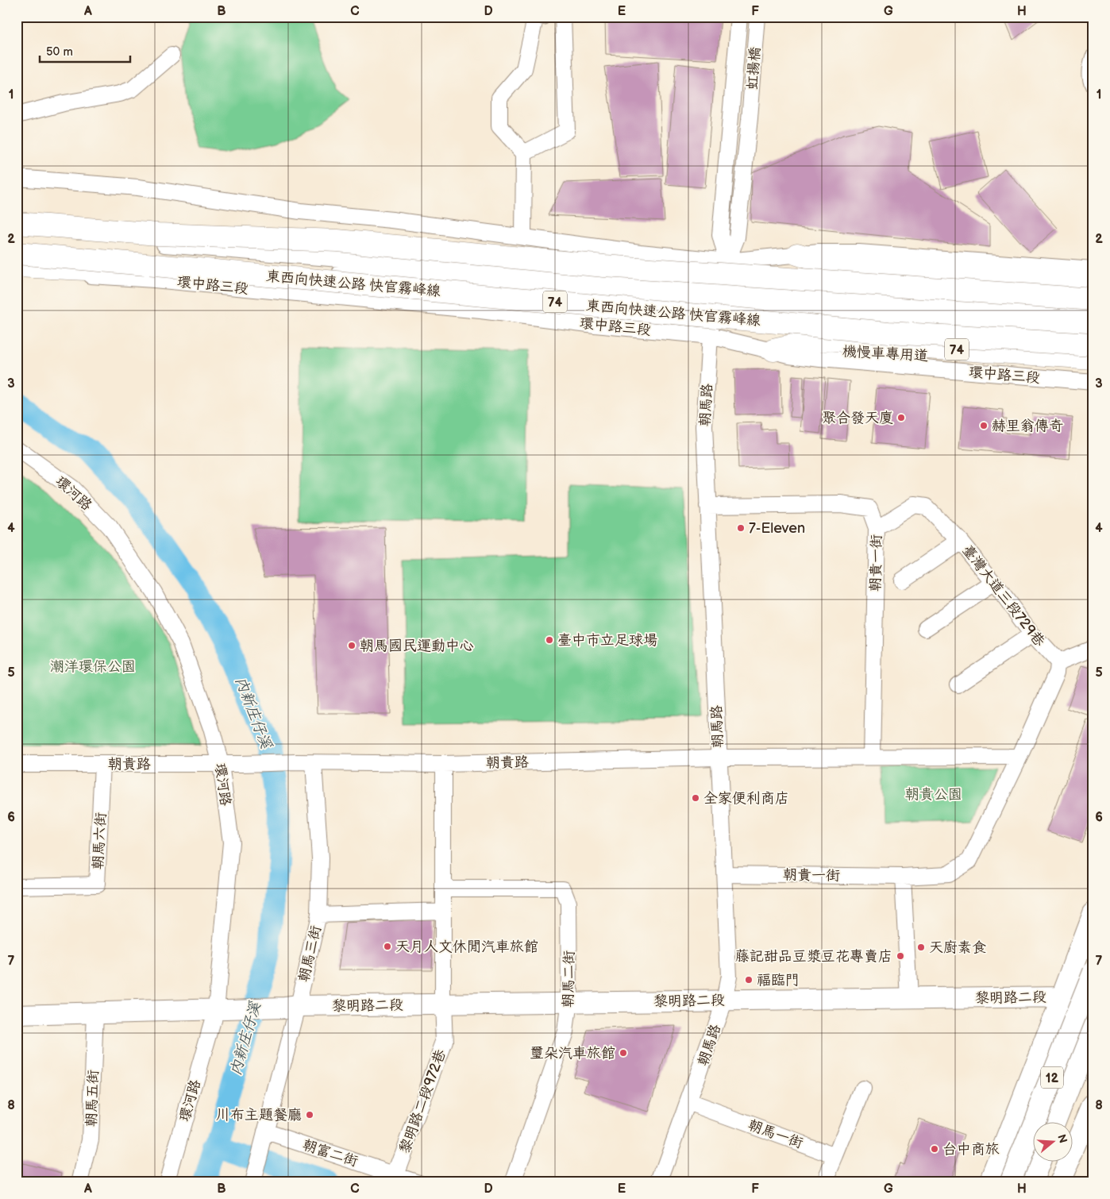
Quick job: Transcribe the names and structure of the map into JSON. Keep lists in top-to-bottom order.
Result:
{
  "streets": {
    "highway": ["東西向快速公路 快官霧峰線", "74"],
    "main road": ["黎明路二段", "12"],
    "street": [
      "虹揚橋",
      "環中路三段",
      "機慢車專用道",
      "朝馬路",
      "環河路",
      "朝貴一街",
      "臺灣大道三段729巷",
      "朝貴路",
      "朝馬六街",
      "朝馬三街",
      "朝馬二街",
      "朝馬五街",
      "黎明路二段972巷",
      "朝馬一街",
      "朝富二街"
    ]
  },
  "crossings": [
    ["虹揚橋", "朝馬路"],
    ["環中路三段", "74"],
    ["環中路三段", "朝馬路"],
    ["74", "機慢車專用道"],
    ["朝馬路", "朝貴一街"],
    ["朝馬路", "朝貴路"],
    ["朝馬路", "黎明路二段"],
    ["朝馬路", "朝馬一街"],
    ["環河路", "朝貴路"],
    ["環河路", "黎明路二段"],
    ["朝貴一街", "臺灣大道三段729巷"],
    ["朝貴路", "朝馬六街"],
    ["朝貴路", "朝馬三街"],
    ["朝馬三街", "黎明路二段"],
    ["朝馬三街", "朝富二街"],
    ["朝馬二街", "黎明路二段"],
    ["黎明路二段", "12"],
    ["黎明路二段", "黎明路二段972巷"],
    ["黎明路二段972巷", "朝富二街"]
  ],
  "water": ["內新庄仔溪"],
  "parks": ["潮洋環保公園", "朝貴公園"],
  "places": [
    "聚合發天廈",
    "赫里翁傳奇",
    "7-Eleven",
    "臺中市立足球場",
    "朝馬國民運動中心",
    "全家便利商店",
    "天月人文休閒汽車旅館",
    "天廚素食",
    "藤記甜品豆漿豆花專賣店",
    "福臨門",
    "璽朵汽車旅館",
    "川布主題餐廳",
    "台中商旅"
  ],
  "scale_bar": "50 m",
  "north": "right",
  "grid": {
    "columns": [
      "A",
      "B",
      "C",
      "D",
      "E",
      "F",
      "G",
      "H"
    ],
    "rows": [
      "1",
      "2",
      "3",
      "4",
      "5",
      "6",
      "7",
      "8"
    ]
  }
}
